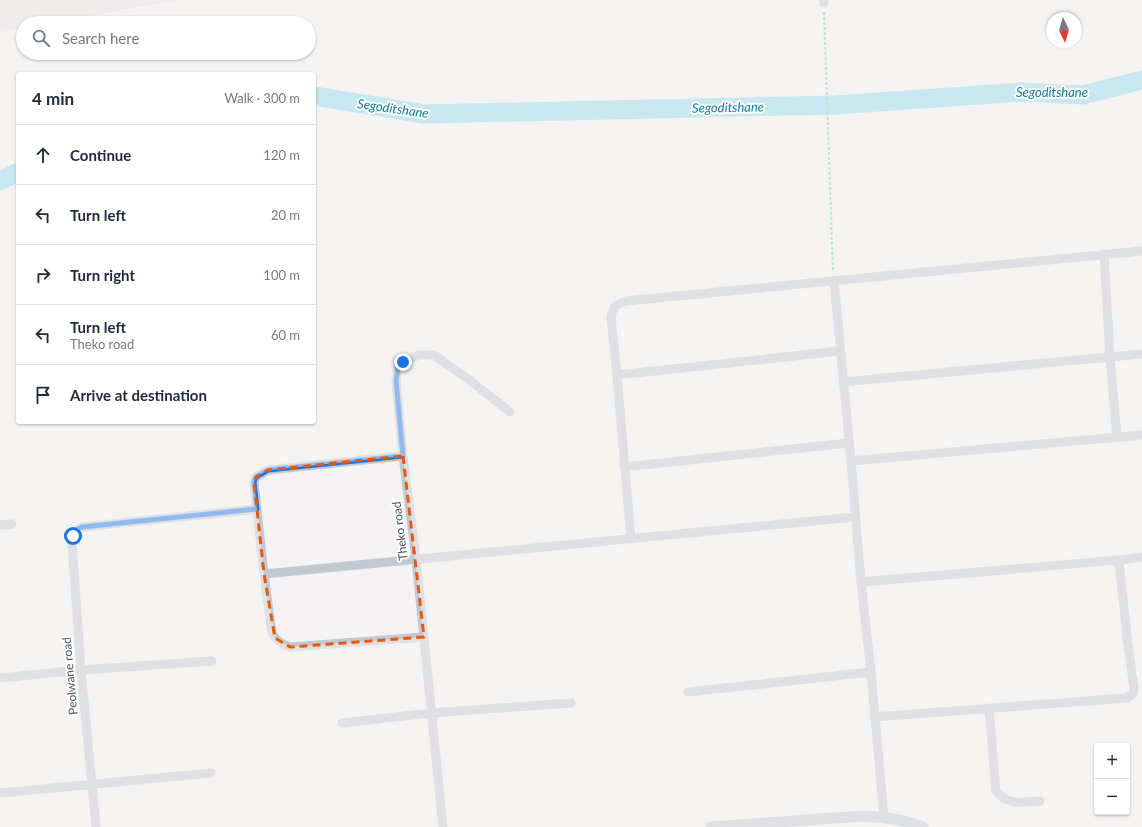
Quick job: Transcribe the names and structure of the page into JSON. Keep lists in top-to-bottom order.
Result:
{
  "streets": {
    "street": ["Theko road", "Peolwane road"]
  },
  "water": ["Segoditshane"],
  "north": "bottom",
  "page": {
    "search": "Search here",
    "heading": ["4 min", "Walk · 300 m"],
    "list": [
      ["Continue", "120 m"],
      ["Turn left", "20 m"],
      ["Turn right", "100 m"],
      ["Turn left", "Theko road", "60 m"],
      "Arrive at destination"
    ],
    "map_buttons": ["+", "−"]
  }
}
